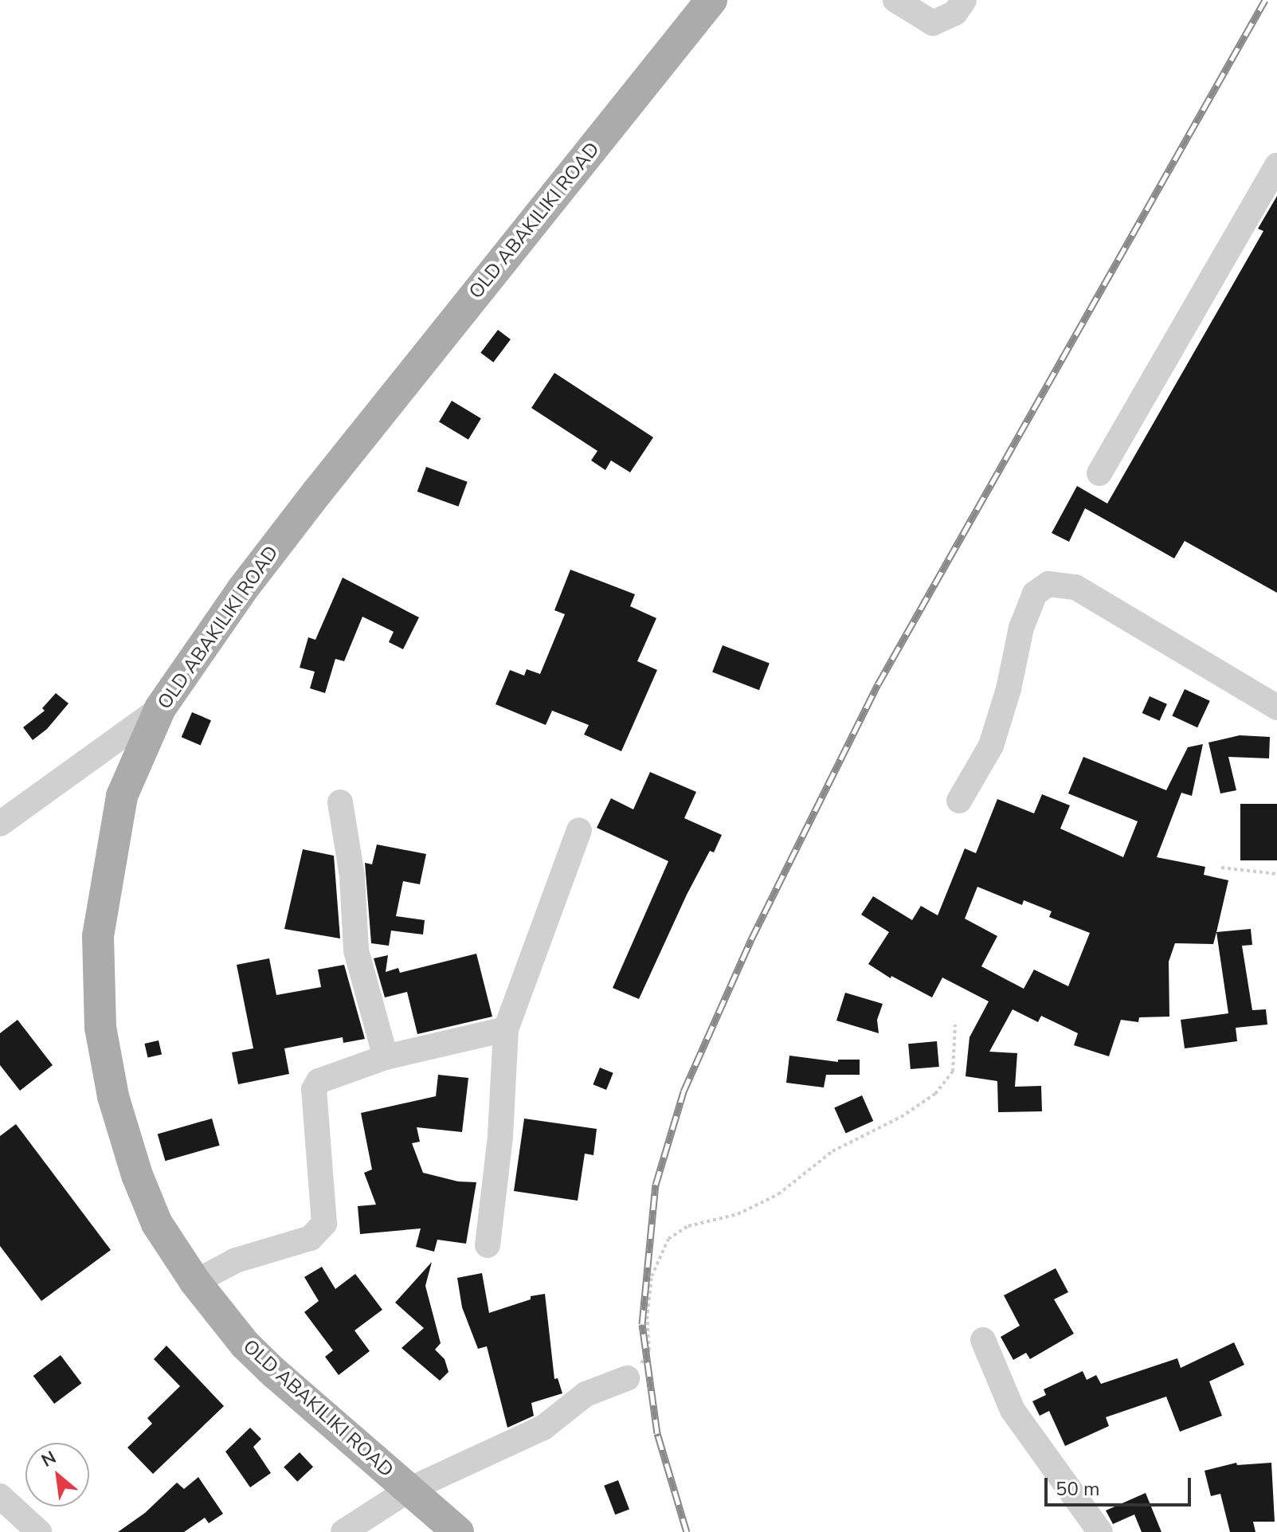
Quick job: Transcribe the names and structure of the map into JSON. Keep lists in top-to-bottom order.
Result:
{
  "streets": {
    "main road": ["OLD ABAKILIKI ROAD"]
  },
  "scale_bar": "50 m",
  "north": "top left"
}
